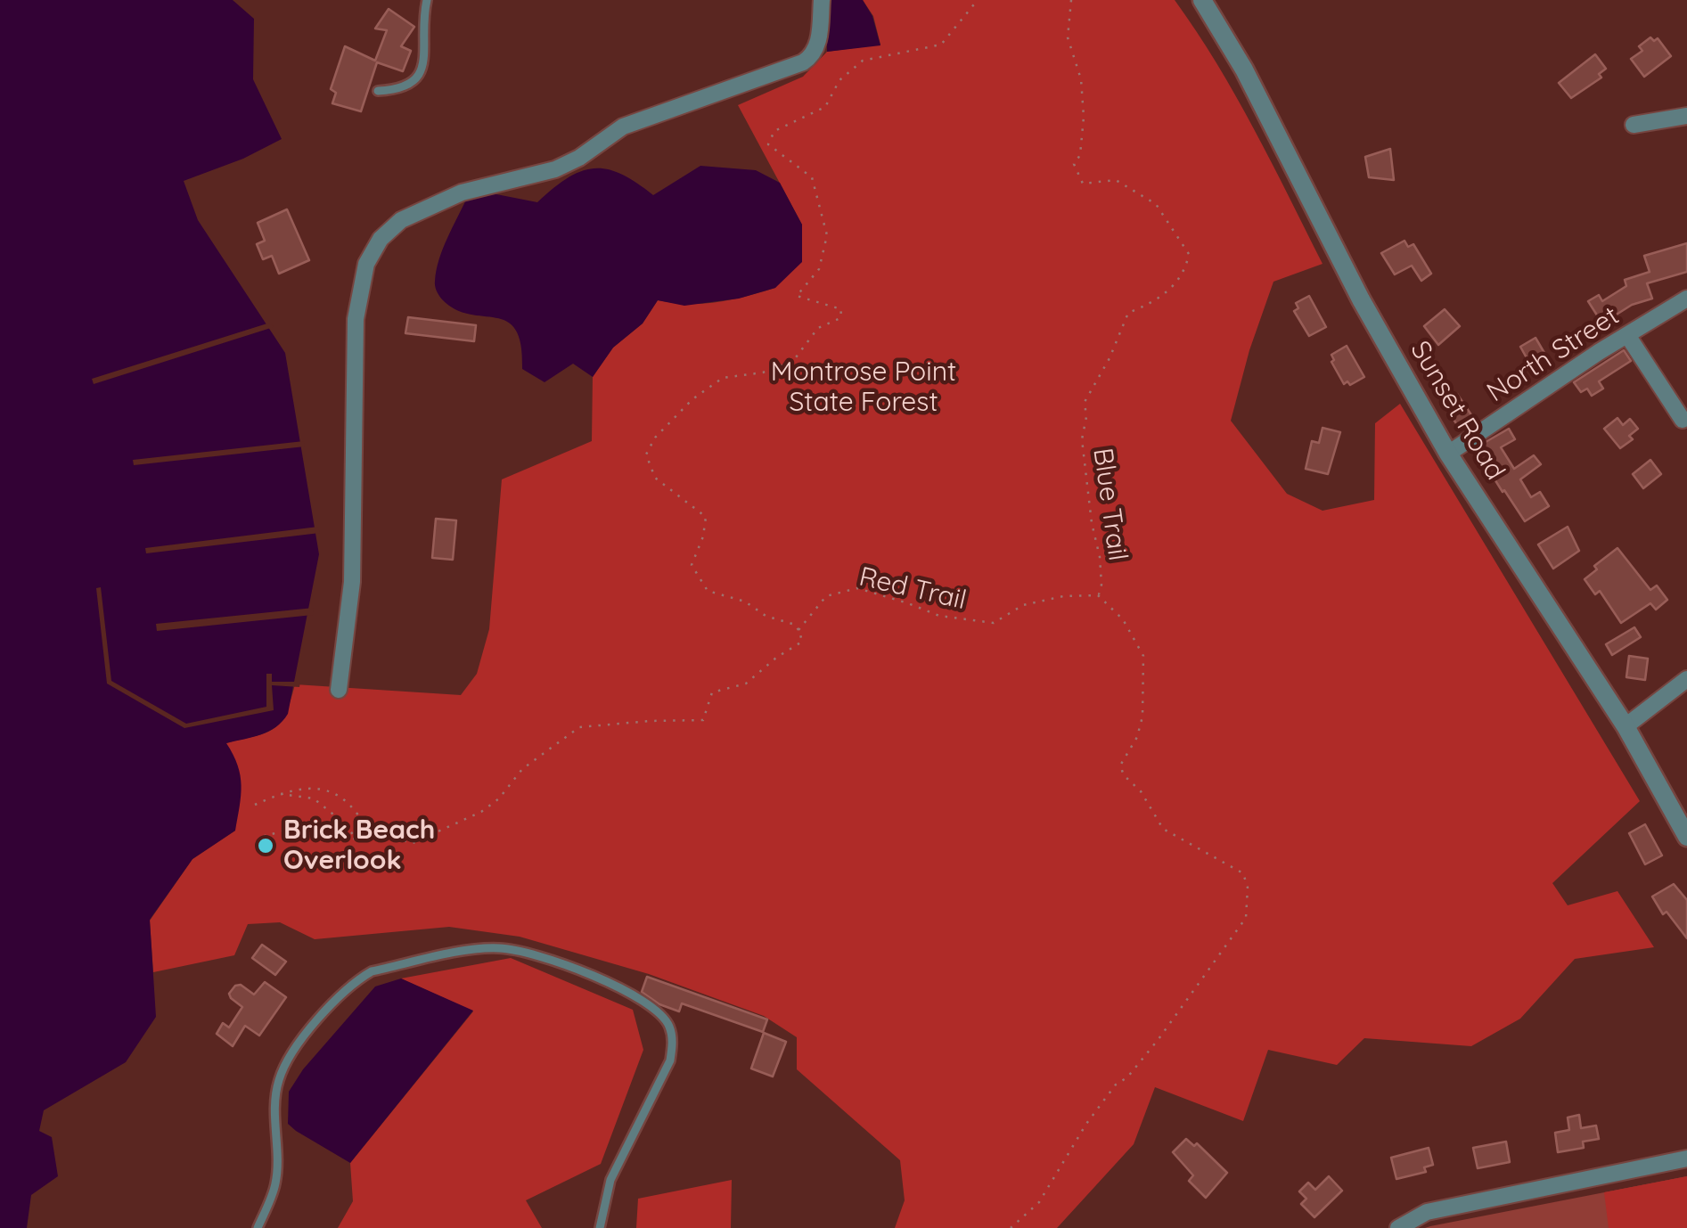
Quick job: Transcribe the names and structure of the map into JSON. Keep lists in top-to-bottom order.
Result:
{
  "streets": {
    "street": ["North Street", "Sunset Road"],
    "path": ["Blue Trail", "Red Trail"]
  },
  "crossings": [
    ["North Street", "Sunset Road"],
    ["Blue Trail", "Red Trail"]
  ],
  "parks": ["Montrose Point State Forest"],
  "places": ["Brick Beach Overlook"]
}
